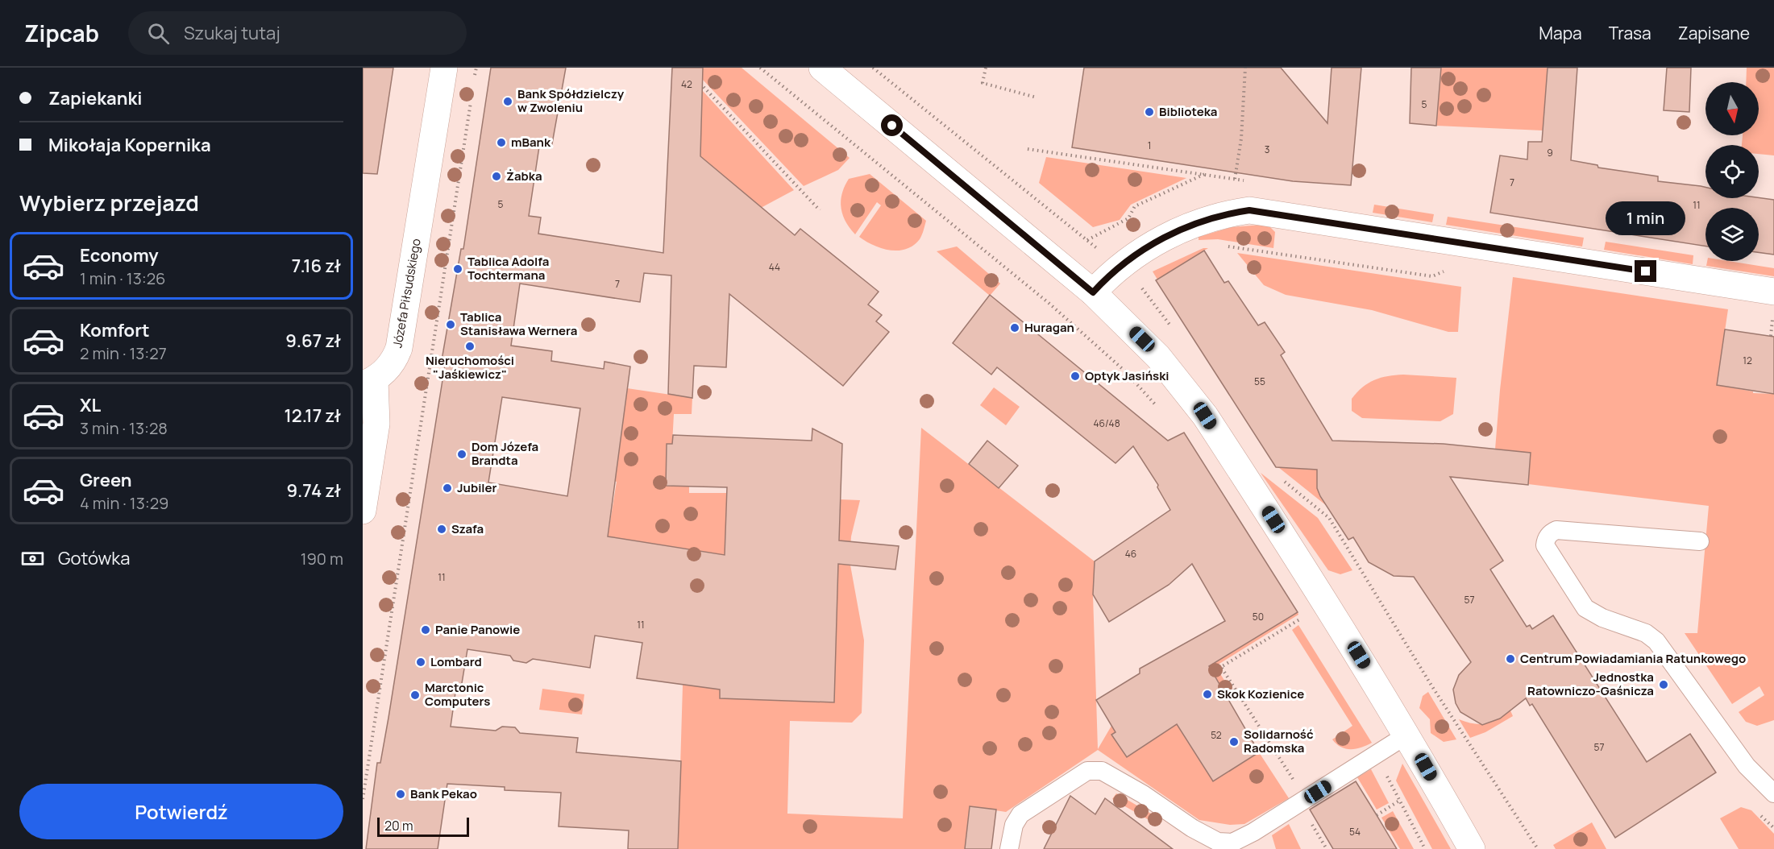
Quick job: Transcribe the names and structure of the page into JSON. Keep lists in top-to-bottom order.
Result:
{
  "streets": {
    "street": ["Józefa Piłsudskiego"]
  },
  "places": [
    "Bank Spółdzielczy w Zwoleniu",
    "Biblioteka",
    "mBank",
    "Żabka",
    "Tablica Adolfa Tochtermana",
    "Tablica Stanisława Wernera",
    "Huragan",
    "Nieruchomości \"Jaśkiewicz\"",
    "Optyk Jasiński",
    "Dom Józefa Brandta",
    "Jubiler",
    "Szafa",
    "Panie Panowie",
    "Centrum Powiadamiania Ratunkowego",
    "Lombard",
    "Jednostka Ratowniczo-Gaśnicza",
    "Skok Kozienice",
    "Marctonic Computers",
    "Solidarność Radomska",
    "Bank Pekao"
  ],
  "house_numbers": [
    "42",
    "5",
    "1",
    "3",
    "9",
    "7",
    "5",
    "11",
    "44",
    "7",
    "12",
    "55",
    "46/48",
    "46",
    "11",
    "57",
    "50",
    "11",
    "52",
    "57",
    "54"
  ],
  "scale_bar": "20 m",
  "north": "bottom",
  "page": {
    "header": "Zipcab",
    "search": "Szukaj tutaj",
    "nav": ["Mapa", "Trasa", "Zapisane"],
    "banner": ["Zapiekanki", "Mikołaja Kopernika"],
    "heading": "Wybierz przejazd",
    "bubble": "1 min",
    "list": [
      {
        "name": "Economy",
        "note": "1 min · 13:26",
        "value": "7.16 zł"
      },
      {
        "name": "Komfort",
        "note": "2 min · 13:27",
        "value": "9.67 zł"
      },
      {
        "name": "XL",
        "note": "3 min · 13:28",
        "value": "12.17 zł"
      },
      {
        "name": "Green",
        "note": "4 min · 13:29",
        "value": "9.74 zł"
      }
    ],
    "pay": ["Gotówka", "190 m"],
    "buttons": "Potwierdź",
    "scale": "20 m"
  }
}
